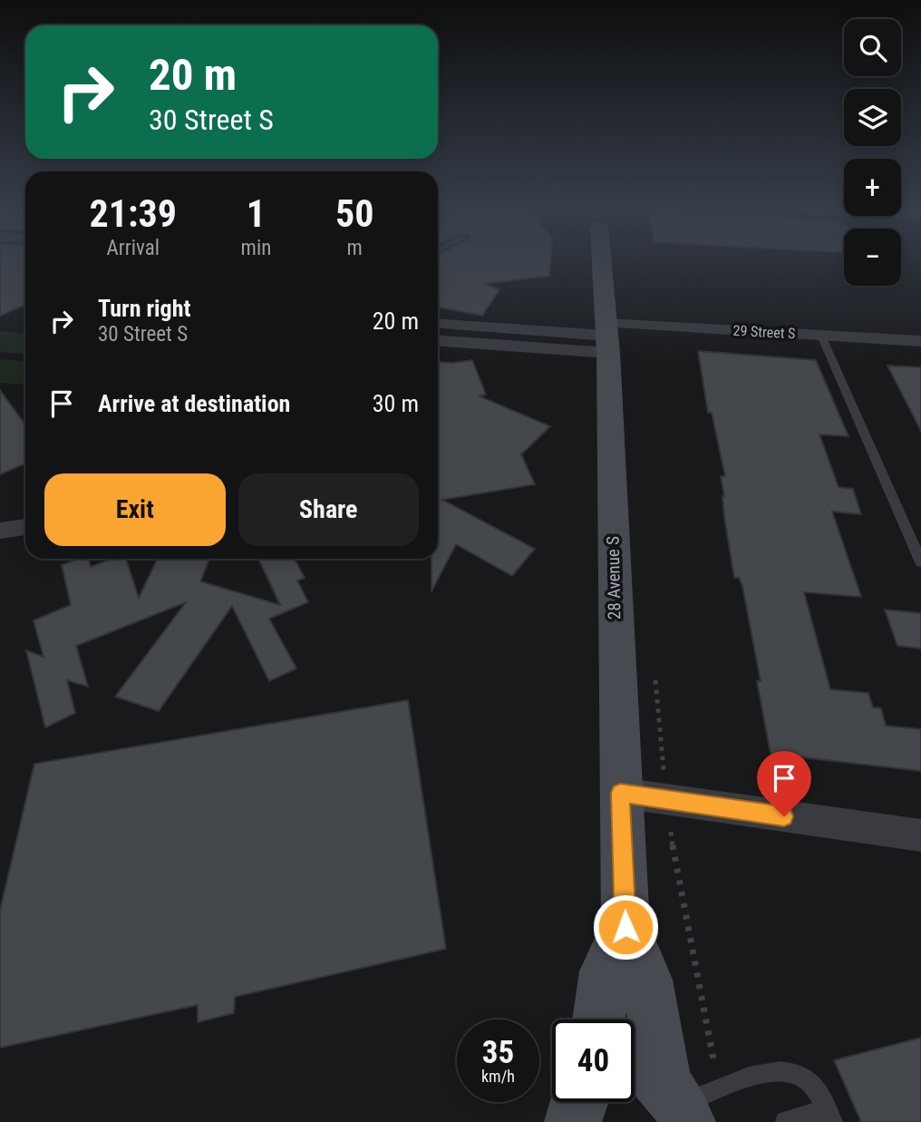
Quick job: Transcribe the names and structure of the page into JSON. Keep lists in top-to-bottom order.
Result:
{
  "streets": {
    "street": ["29 Street S", "28 Avenue S"]
  },
  "crossings": [
    ["29 Street S", "28 Avenue S"]
  ],
  "page": {
    "map_buttons": ["+", "−"],
    "turn": ["20 m", "30 Street S"],
    "eta": [
      "21:39",
      "Arrival",
      "1",
      "min",
      "50",
      "m"
    ],
    "list": [
      {
        "name": "Turn right",
        "note": "30 Street S",
        "value": "20 m"
      },
      {
        "name": "Arrive at destination",
        "value": "30 m"
      }
    ],
    "buttons": ["Exit", "Share"],
    "speed": "35 km/h",
    "limit": "40"
  }
}
